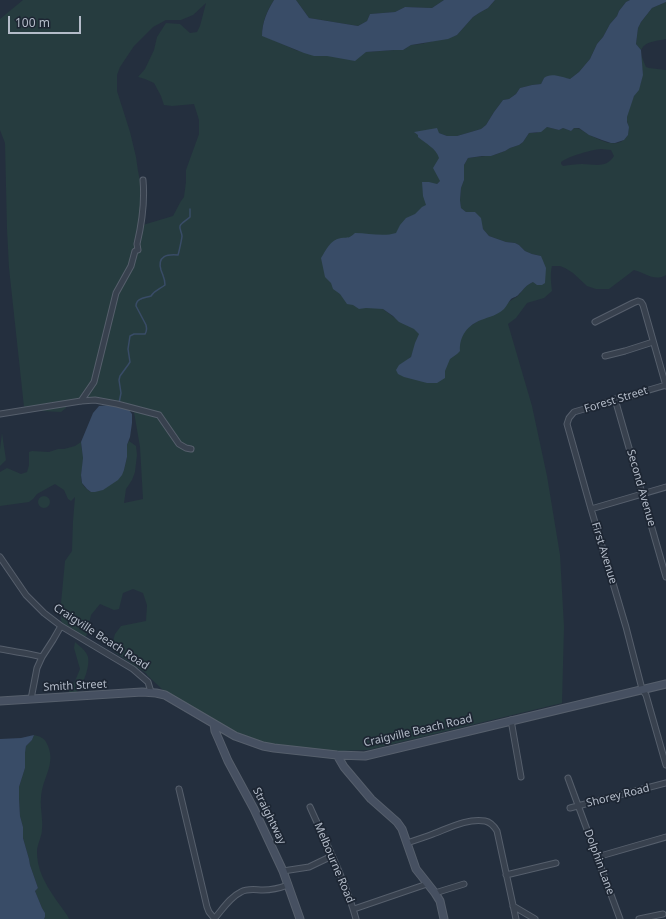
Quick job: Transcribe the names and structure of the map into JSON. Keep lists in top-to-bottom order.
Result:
{
  "streets": {
    "main road": ["Craigville Beach Road", "Smith Street", "Straightway"],
    "street": [
      "Forest Street",
      "Second Avenue",
      "First Avenue",
      "Shorey Road",
      "Dolphin Lane",
      "Melbourne Road"
    ]
  },
  "crossings": [
    ["Forest Street", "Second Avenue"],
    ["Forest Street", "First Avenue"],
    ["First Avenue", "Craigville Beach Road"],
    ["Craigville Beach Road", "Smith Street"],
    ["Craigville Beach Road", "Straightway"],
    ["Shorey Road", "Dolphin Lane"]
  ],
  "scale_bar": "100 m"
}
